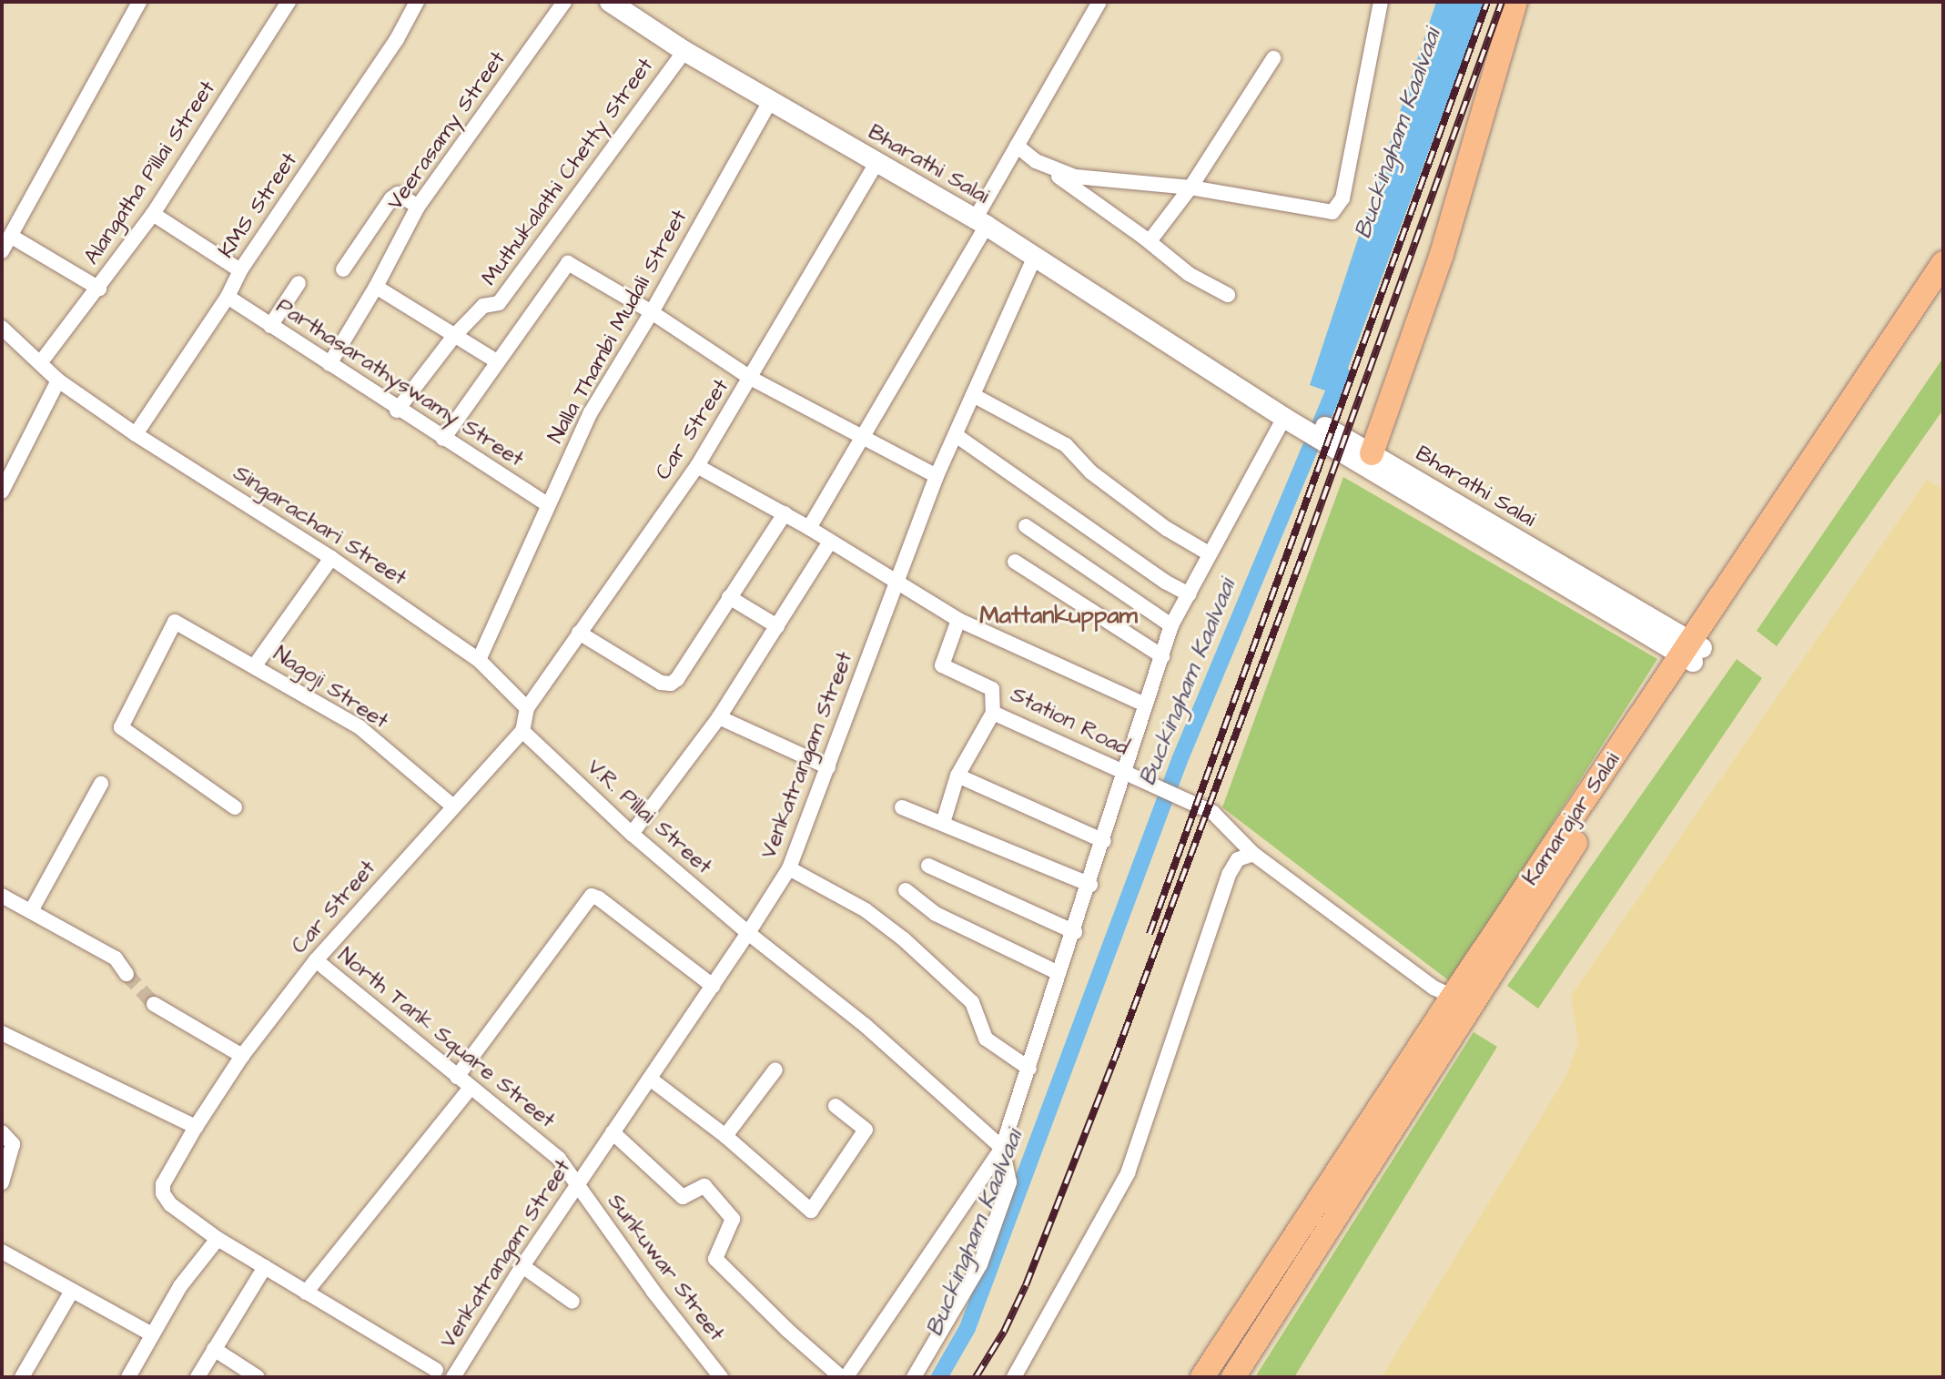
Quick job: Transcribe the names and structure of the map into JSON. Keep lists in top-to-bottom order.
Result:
{
  "streets": {
    "main road": ["Kamarajar Salai"],
    "street": [
      "Veerasamy Street",
      "Bharathi Salai",
      "Muthukalathi Chetty Street",
      "Alangatha Pillai Street",
      "KMS Street",
      "Nalla Thambi Mudali Street",
      "Parthasarathyswamy Street",
      "Car Street",
      "Singarachari Street",
      "Nagoji Street",
      "Station Road",
      "Venkatrangam Street",
      "V.R. Pillai Street",
      "North Tank Square Street",
      "Sunkuwar Street"
    ]
  },
  "crossings": [
    ["Veerasamy Street", "Parthasarathyswamy Street"],
    ["Bharathi Salai", "Muthukalathi Chetty Street"],
    ["Bharathi Salai", "Nalla Thambi Mudali Street"],
    ["Bharathi Salai", "Car Street"],
    ["Bharathi Salai", "Venkatrangam Street"],
    ["Bharathi Salai", "Kamarajar Salai"],
    ["Muthukalathi Chetty Street", "Parthasarathyswamy Street"],
    ["Alangatha Pillai Street", "Singarachari Street"],
    ["KMS Street", "Parthasarathyswamy Street"],
    ["KMS Street", "Singarachari Street"],
    ["Nalla Thambi Mudali Street", "Parthasarathyswamy Street"],
    ["Nalla Thambi Mudali Street", "Singarachari Street"],
    ["Car Street", "Singarachari Street"],
    ["Car Street", "Nagoji Street"],
    ["Car Street", "V.R. Pillai Street"],
    ["Car Street", "North Tank Square Street"],
    ["Station Road", "Kamarajar Salai"],
    ["Venkatrangam Street", "V.R. Pillai Street"],
    ["Venkatrangam Street", "North Tank Square Street"],
    ["Venkatrangam Street", "Sunkuwar Street"],
    ["North Tank Square Street", "Sunkuwar Street"]
  ],
  "districts": ["Mattankuppam"],
  "water": ["Buckingham Kaalvaai"]
}
